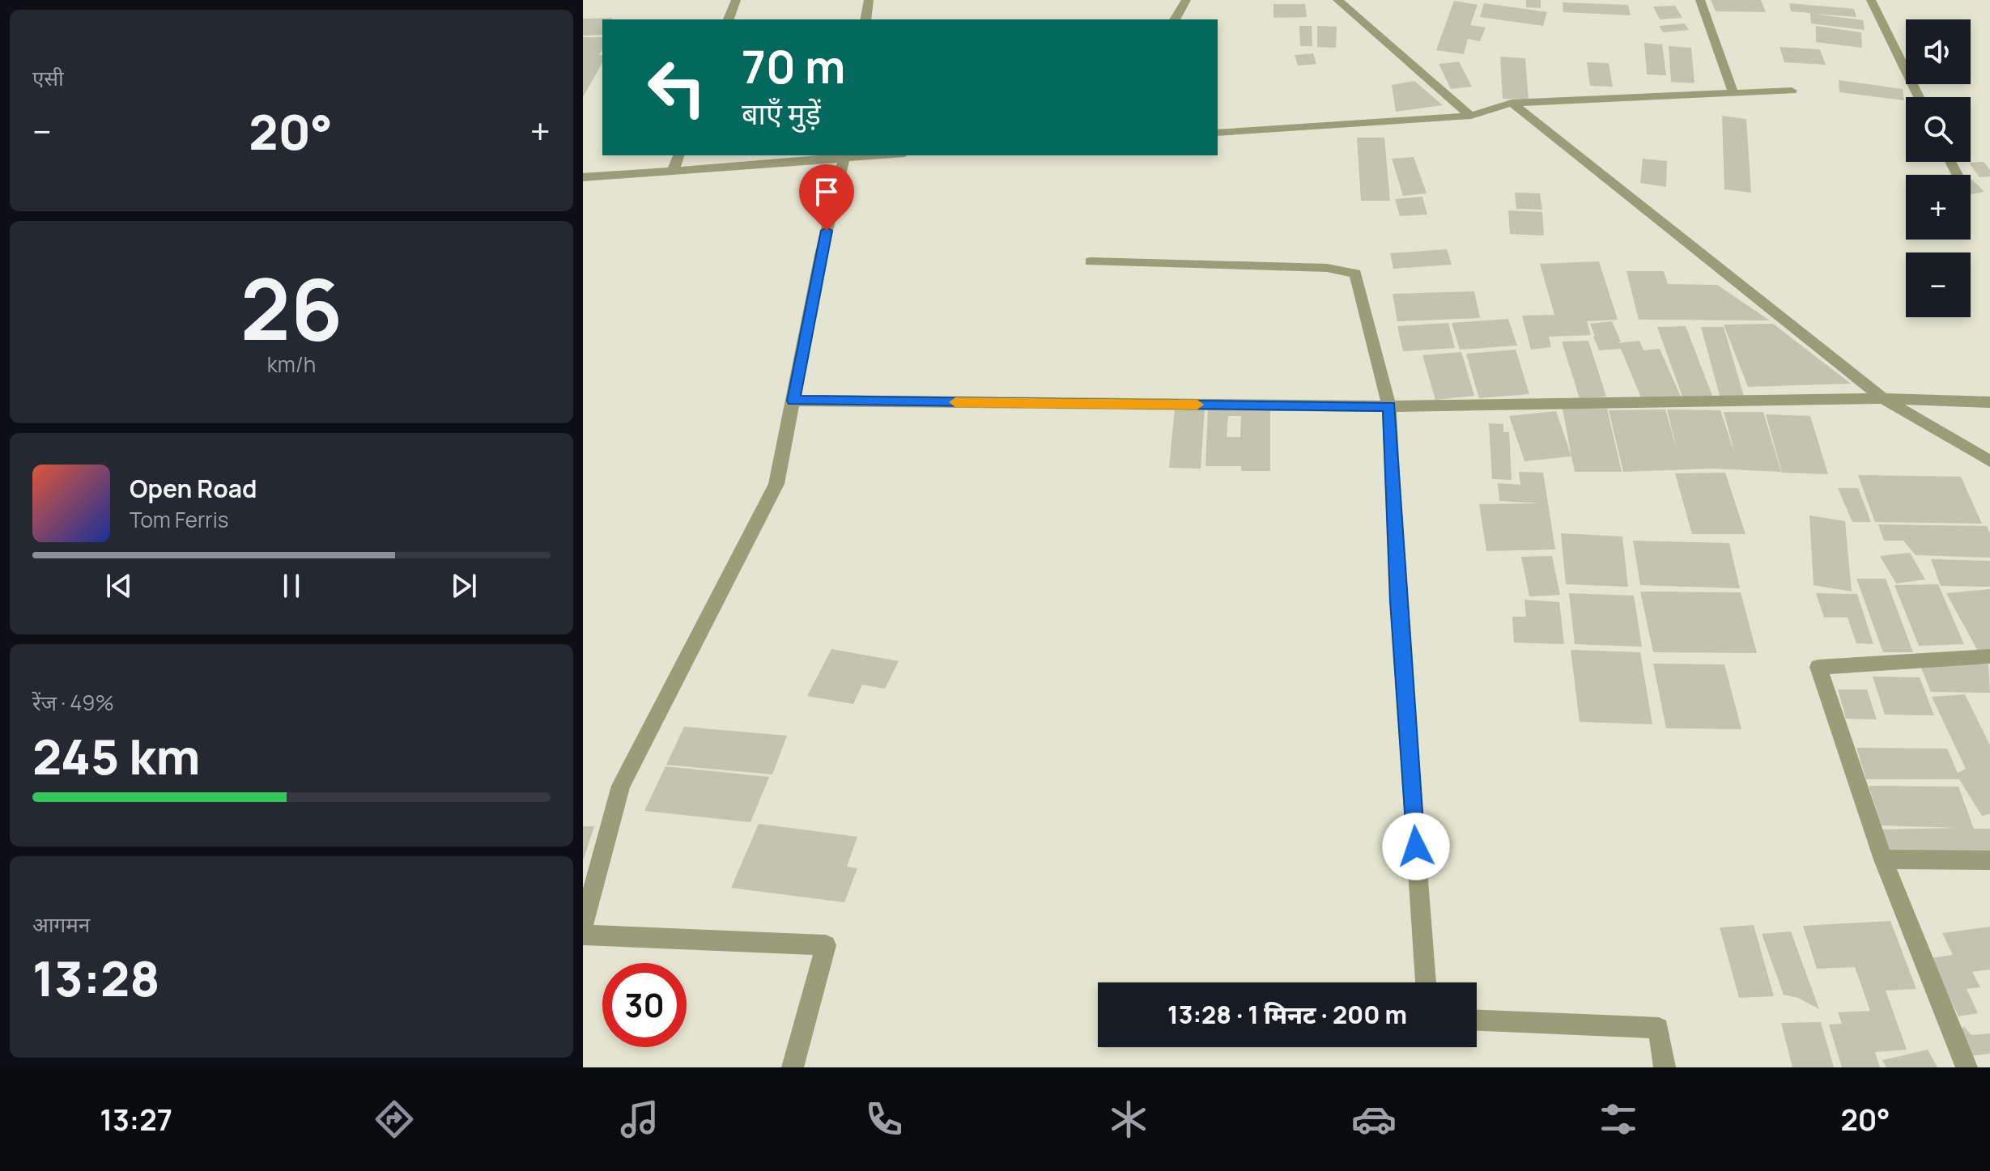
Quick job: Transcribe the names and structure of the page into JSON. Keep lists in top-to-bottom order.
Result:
{
  "page": {
    "tile": [
      "एसी",
      ["26", "km/h"],
      ["रेंज · 49%", "245 km"],
      ["आगमन", "13:28"]
    ],
    "map_buttons": ["+", "−"],
    "turn": ["70 m", "बाएँ मुड़ें"],
    "heat": ["−", "20°", "+"],
    "song": ["Open Road", "Tom Ferris"],
    "limit": "30",
    "trip": "13:28 · 1 मिनट · 200 m",
    "tabs": ["13:27", "20°"]
  }
}
